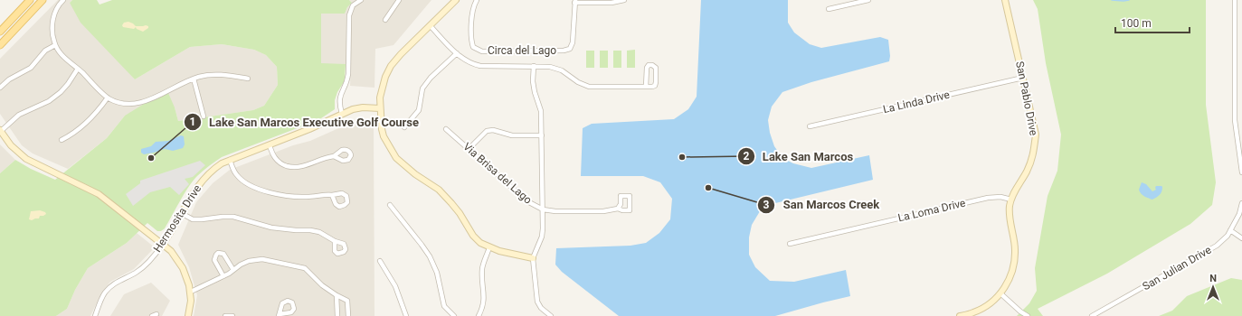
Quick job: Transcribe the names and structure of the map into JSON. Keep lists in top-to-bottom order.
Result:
{
  "streets": {
    "street": [
      "Circa del Lago",
      "San Pablo Drive",
      "La Linda Drive",
      "Via Brisa del Lago",
      "La Loma Drive",
      "Hermosita Drive",
      "San Julian Drive"
    ]
  },
  "crossings": [
    ["San Pablo Drive", "La Linda Drive"],
    ["San Pablo Drive", "La Loma Drive"]
  ],
  "places": ["Lake San Marcos", "Lake San Marcos Executive Golf Course", "San Marcos Creek"],
  "scale_bar": "100 m",
  "north": "top"
}
